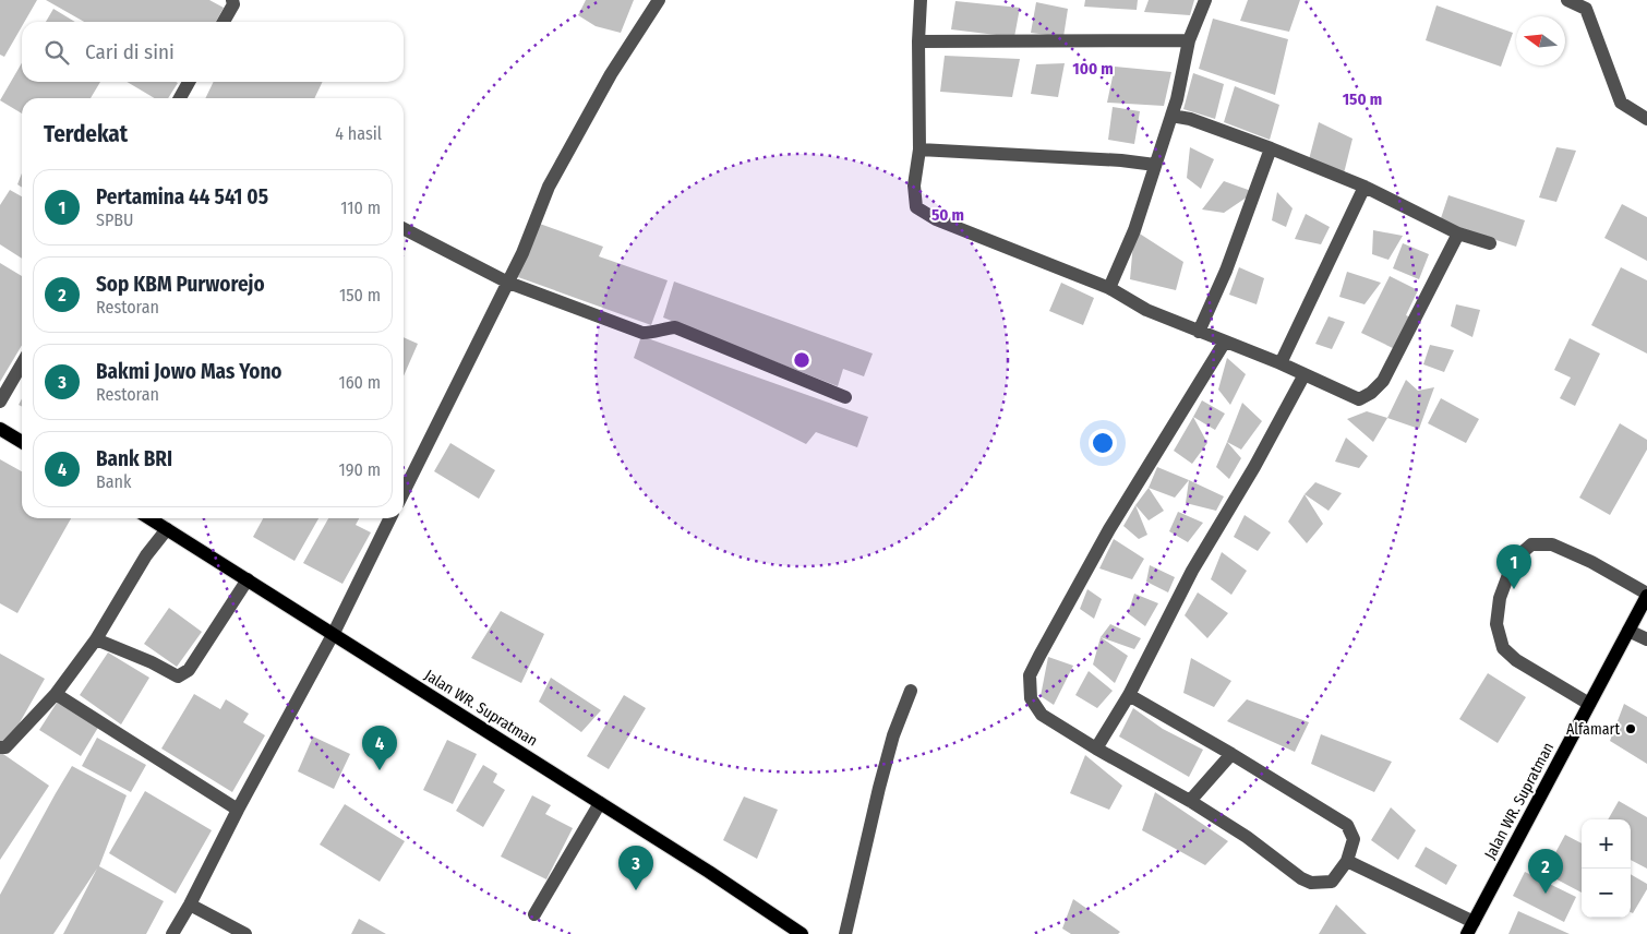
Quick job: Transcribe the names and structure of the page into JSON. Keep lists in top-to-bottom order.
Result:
{
  "streets": {
    "main road": ["Jalan WR. Supratman"]
  },
  "places": ["Alfamart"],
  "north": "left",
  "page": {
    "search": "Cari di sini",
    "heading": ["Terdekat", "4 hasil"],
    "list": [
      {
        "mark": "1",
        "name": "Pertamina 44 541 05",
        "note": "SPBU",
        "value": "110 m"
      },
      {
        "mark": "2",
        "name": "Sop KBM Purworejo",
        "note": "Restoran",
        "value": "150 m"
      },
      {
        "mark": "3",
        "name": "Bakmi Jowo Mas Yono",
        "note": "Restoran",
        "value": "160 m"
      },
      {
        "mark": "4",
        "name": "Bank BRI",
        "note": "Bank",
        "value": "190 m"
      }
    ],
    "pins": [
      "1",
      "4",
      "3",
      "2"
    ],
    "map_buttons": ["+", "−"]
  },
  "rings": ["100 m", "150 m", "50 m"]
}
